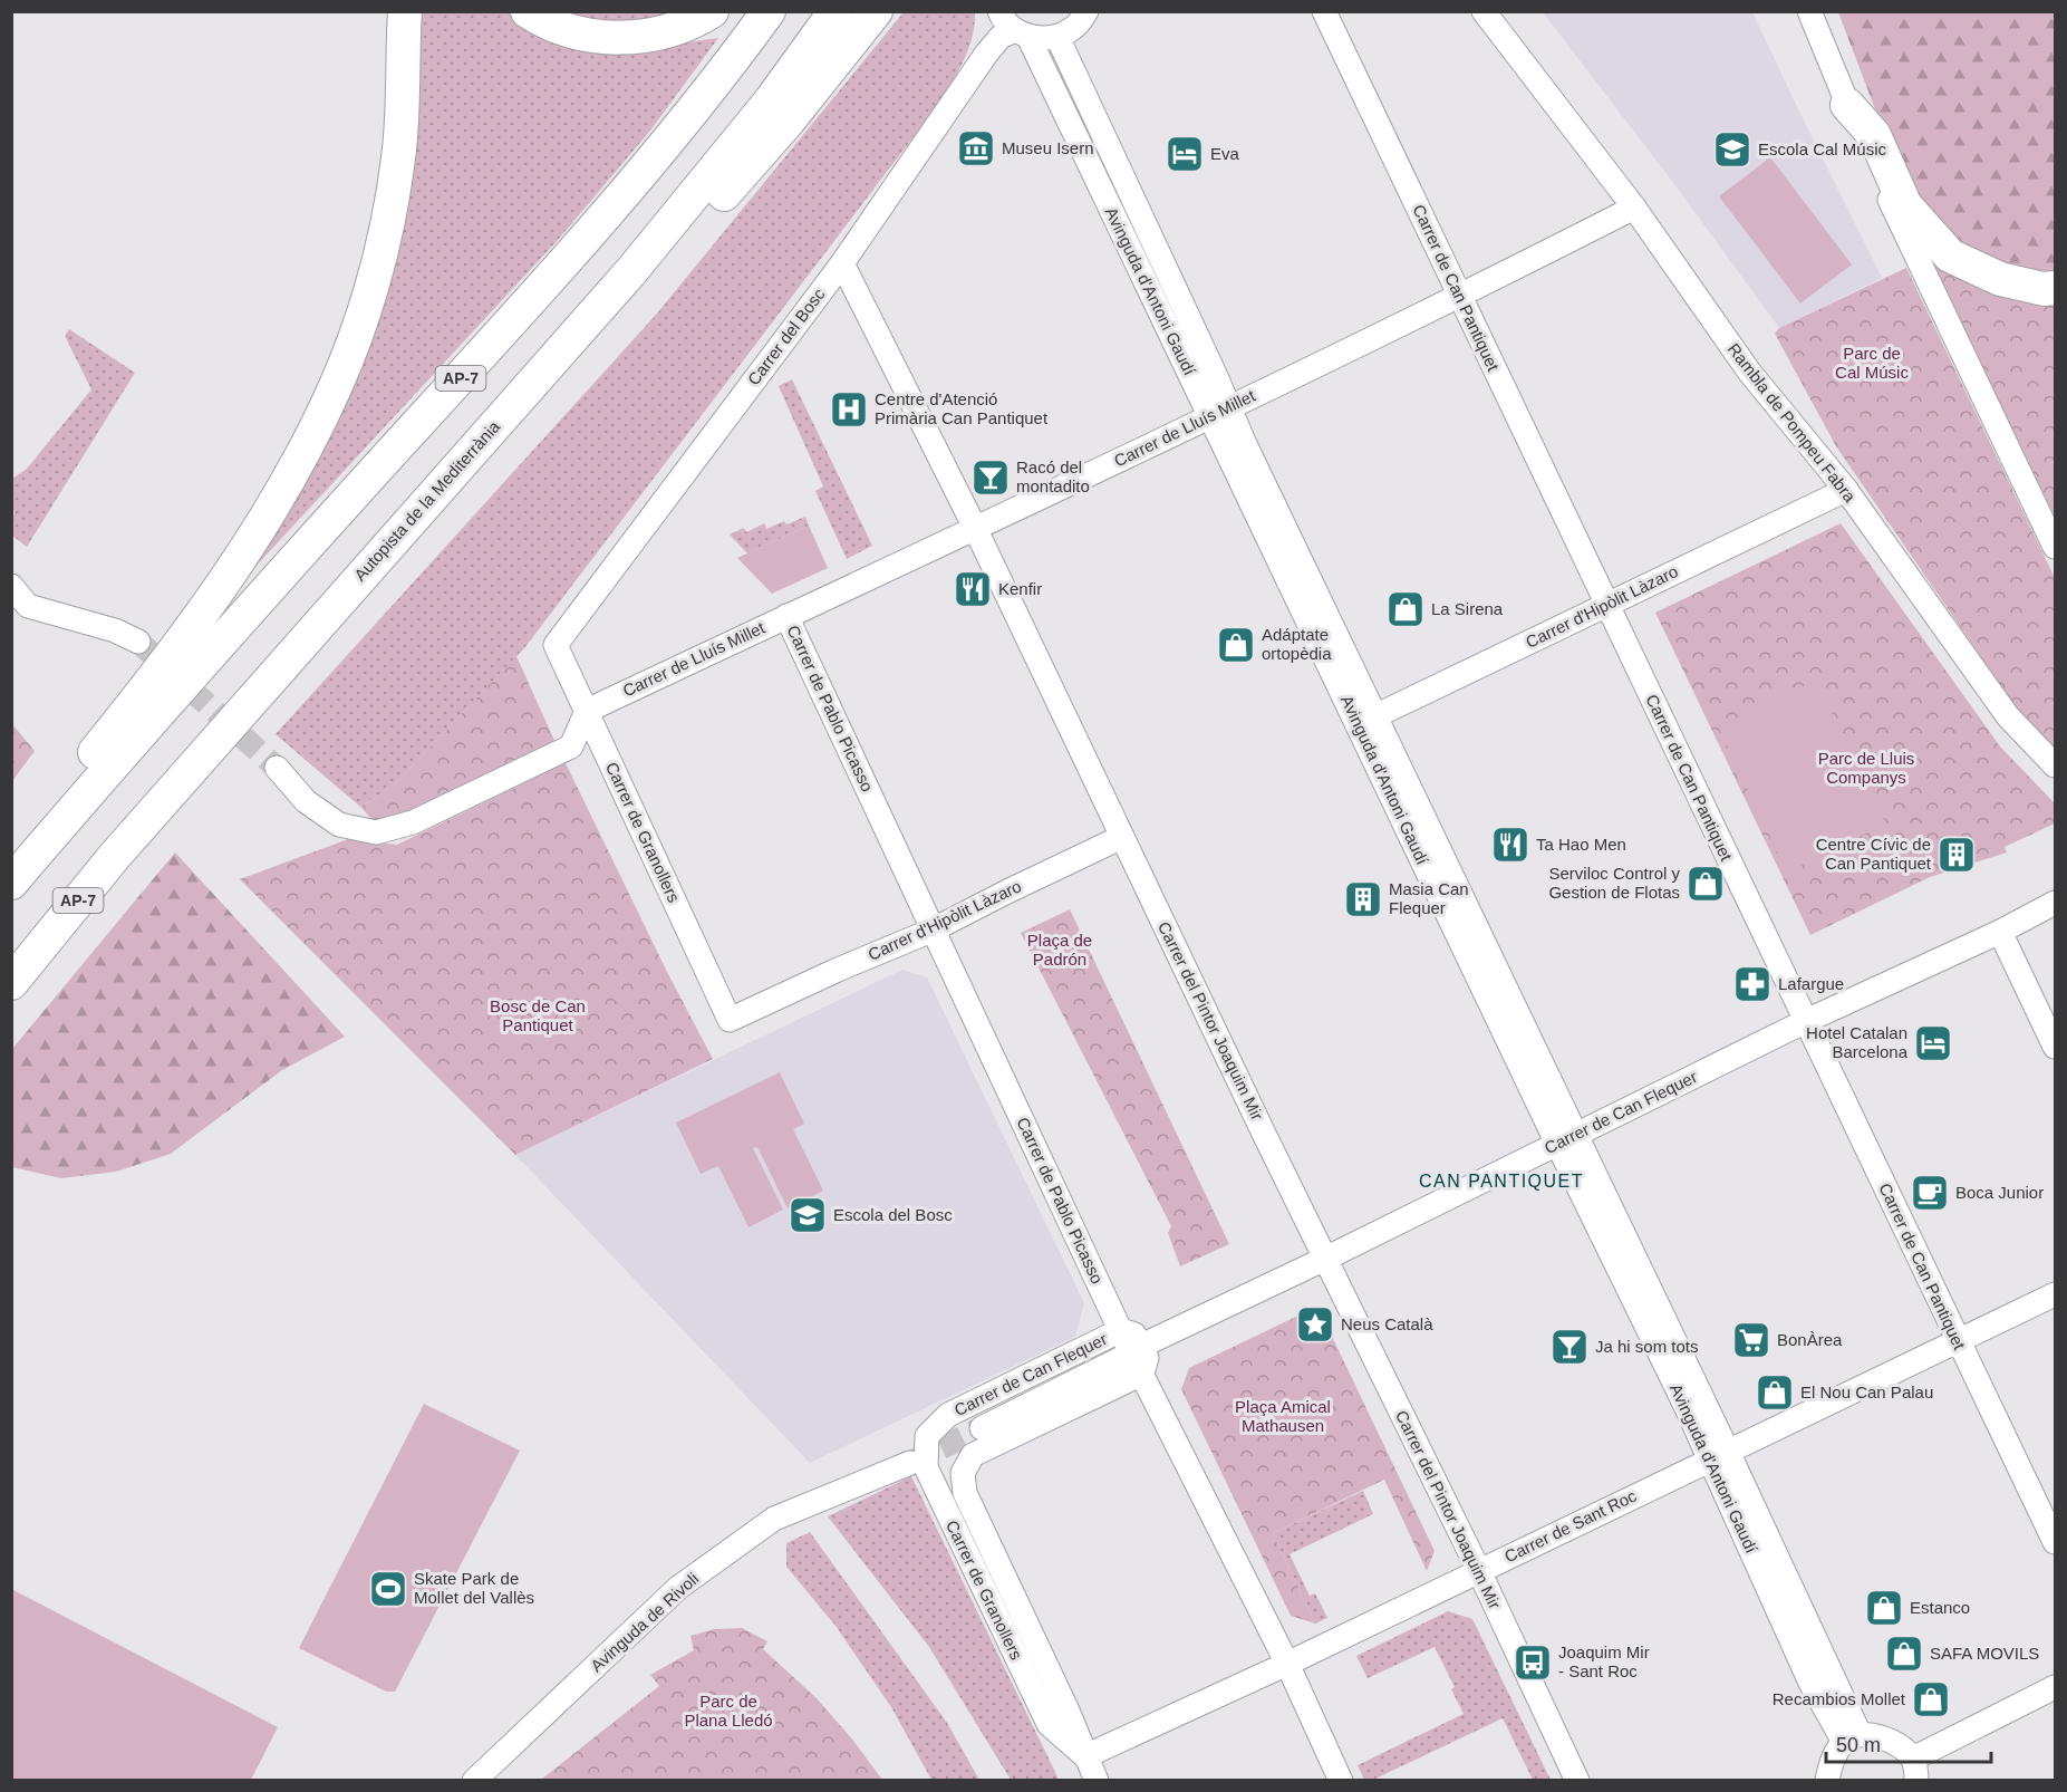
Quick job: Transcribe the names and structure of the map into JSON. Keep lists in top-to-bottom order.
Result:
{
  "streets": {
    "highway": ["AP-7", "Autopista de la Mediterrània"],
    "street": [
      "Carrer de Can Pantiquet",
      "Avinguda d'Antoni Gaudí",
      "Carrer del Bosc",
      "Rambla de Pompeu Fabra",
      "Carrer de Lluís Millet",
      "Carrer d'Hipòlit Làzaro",
      "Carrer de Pablo Picasso",
      "Carrer de Granollers",
      "Carrer del Pintor Joaquim Mir",
      "Carrer de Can Flequer",
      "Carrer de Sant Roc",
      "Avinguda de Rivoli"
    ]
  },
  "crossings": [
    ["Carrer de Can Pantiquet", "Carrer de Lluís Millet"],
    ["Carrer de Can Pantiquet", "Carrer d'Hipòlit Làzaro"],
    ["Carrer de Can Pantiquet", "Carrer de Can Flequer"],
    ["Carrer de Can Pantiquet", "Carrer de Sant Roc"],
    ["Avinguda d'Antoni Gaudí", "Carrer del Bosc"],
    ["Avinguda d'Antoni Gaudí", "Carrer de Lluís Millet"],
    ["Avinguda d'Antoni Gaudí", "Carrer d'Hipòlit Làzaro"],
    ["Avinguda d'Antoni Gaudí", "Carrer de Can Flequer"],
    ["Avinguda d'Antoni Gaudí", "Carrer de Sant Roc"],
    ["Carrer del Bosc", "Carrer de Granollers"],
    ["Carrer del Bosc", "Carrer del Pintor Joaquim Mir"],
    ["Rambla de Pompeu Fabra", "Carrer de Lluís Millet"],
    ["Rambla de Pompeu Fabra", "Carrer d'Hipòlit Làzaro"],
    ["Carrer de Lluís Millet", "Carrer de Pablo Picasso"],
    ["Carrer de Lluís Millet", "Carrer de Granollers"],
    ["Carrer de Lluís Millet", "Carrer del Pintor Joaquim Mir"],
    ["Carrer d'Hipòlit Làzaro", "Carrer de Pablo Picasso"],
    ["Carrer d'Hipòlit Làzaro", "Carrer de Granollers"],
    ["Carrer d'Hipòlit Làzaro", "Carrer del Pintor Joaquim Mir"],
    ["Carrer de Pablo Picasso", "Carrer de Can Flequer"],
    ["Carrer de Pablo Picasso", "Carrer de Sant Roc"],
    ["Carrer de Granollers", "Carrer de Can Flequer"],
    ["Carrer de Granollers", "Carrer de Sant Roc"],
    ["Carrer del Pintor Joaquim Mir", "Carrer de Can Flequer"],
    ["Carrer del Pintor Joaquim Mir", "Carrer de Sant Roc"]
  ],
  "districts": ["CAN PANTIQUET"],
  "parks": [
    "Parc de Cal Músic",
    "Parc de Lluis Companys",
    "Plaça de Padrón",
    "Bosc de Can Pantiquet",
    "Plaça Amical Mathausen",
    "Parc de Plana Lledó"
  ],
  "places": {
    "museum": ["Museu Isern"],
    "school or university": ["Escola Cal Músic", "Escola del Bosc"],
    "hotel": ["Eva", "Hotel Catalan Barcelona"],
    "hospital": ["Centre d'Atenció Primària Can Pantiquet"],
    "bar": ["Racó del montadito", "Ja hi som tots"],
    "restaurant": ["Kenfir", "Ta Hao Men"],
    "shop": [
      "La Sirena",
      "Adáptate ortopèdia",
      "Serviloc Control y Gestion de Flotas",
      "El Nou Can Palau",
      "Estanco",
      "SAFA MOVILS",
      "Recambios Mollet"
    ],
    "building": ["Centre Cívic de Can Pantiquet", "Masia Can Flequer"],
    "pharmacy": ["Lafargue"],
    "cafe": ["Boca Junior"],
    "place": ["Neus Català"],
    "supermarket": ["BonÀrea"],
    "sports": ["Skate Park de Mollet del Vallès"],
    "bus stop": ["Joaquim Mir - Sant Roc"]
  },
  "scale_bar": "50 m"
}
